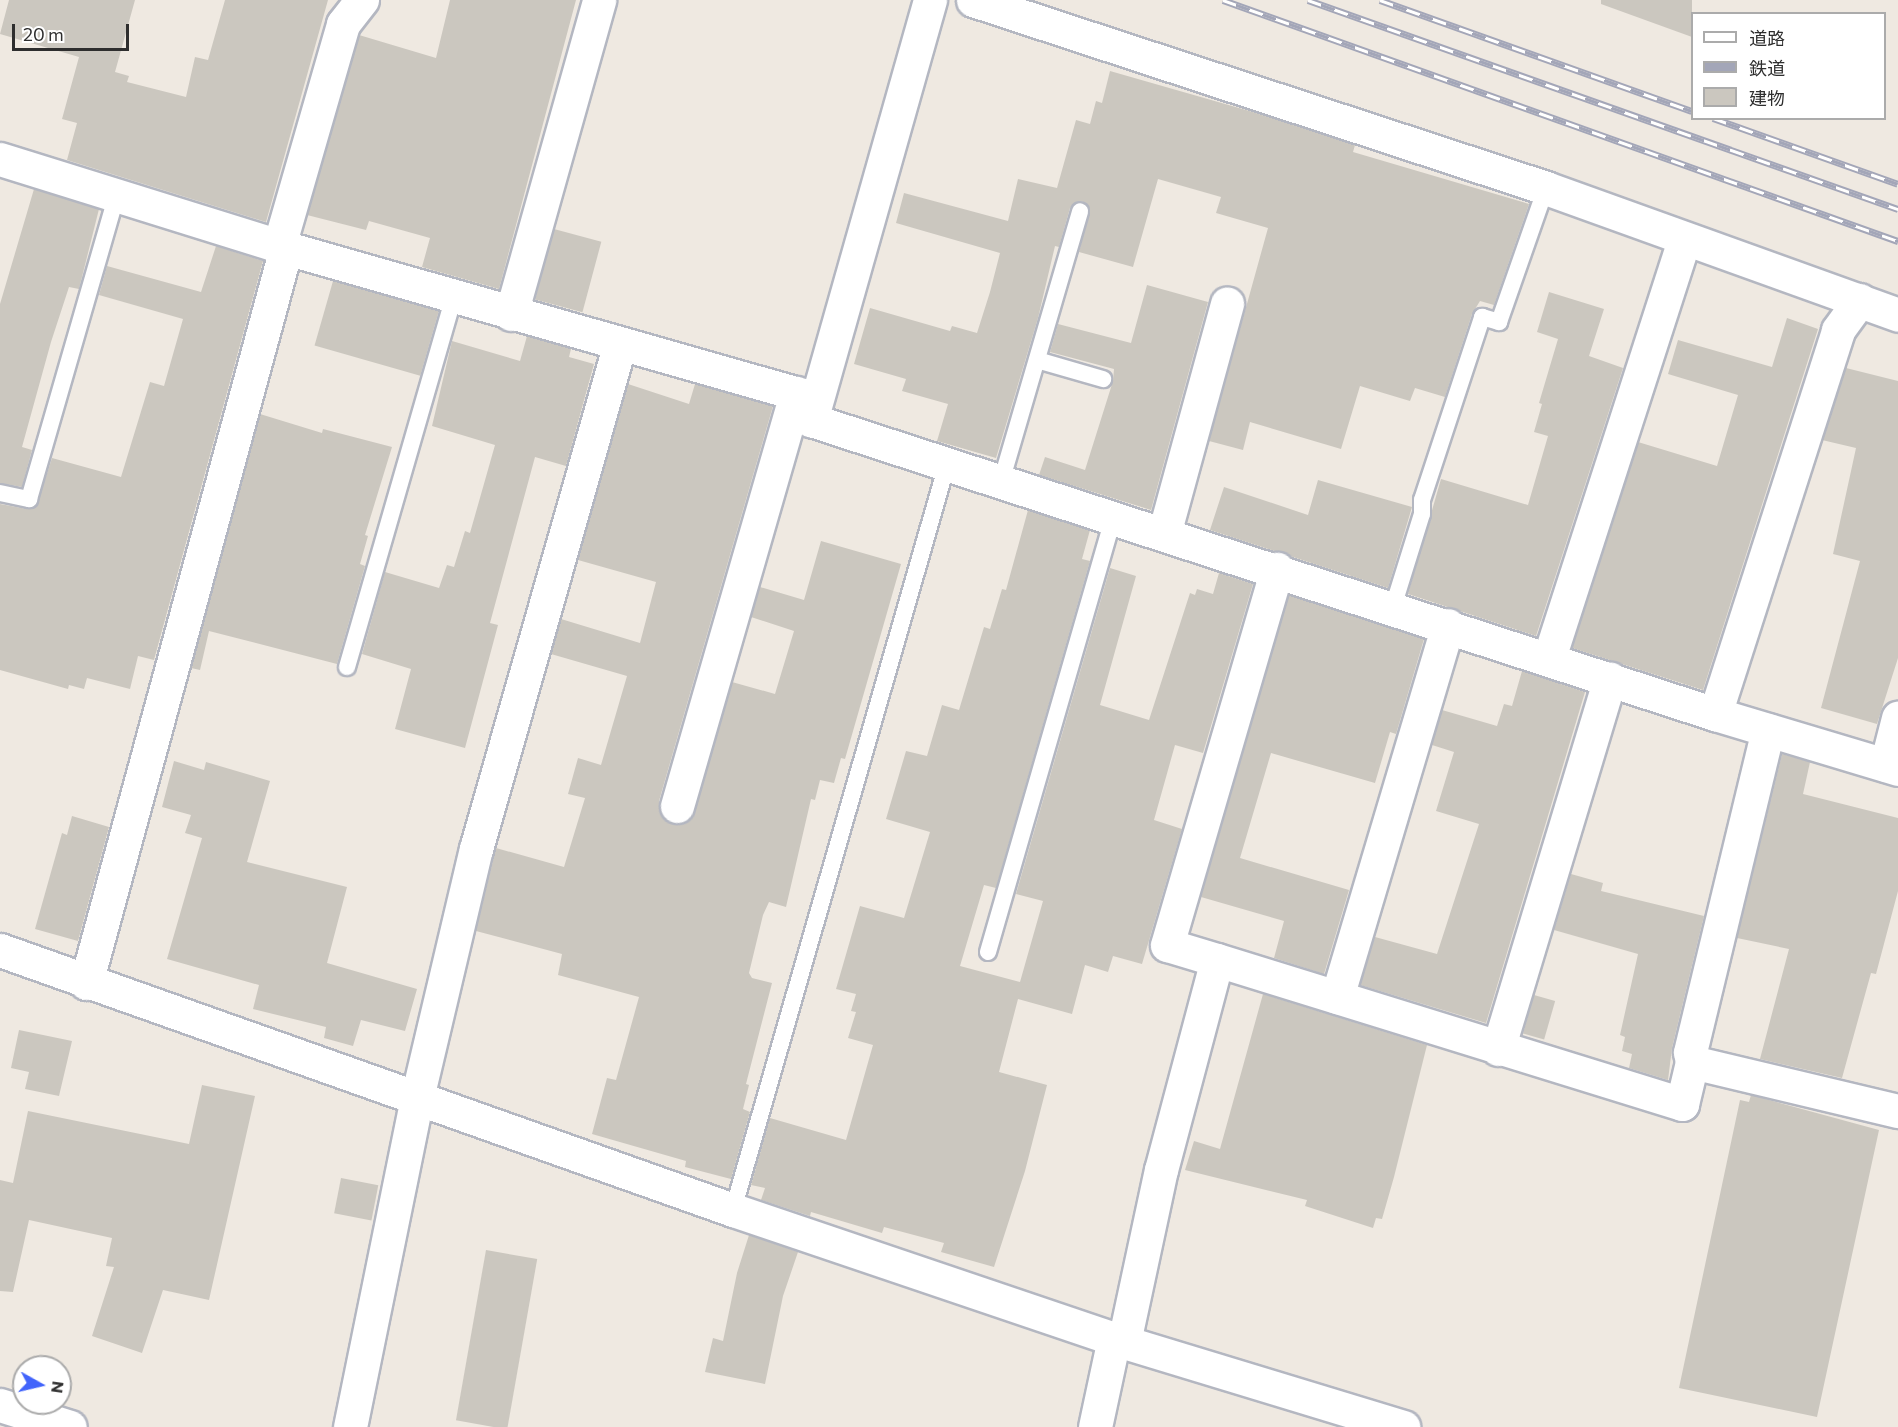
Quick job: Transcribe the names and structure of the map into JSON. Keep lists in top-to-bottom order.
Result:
{
  "legend": ["道路", "鉄道", "建物"],
  "scale_bar": "20 m",
  "north": "right"
}
